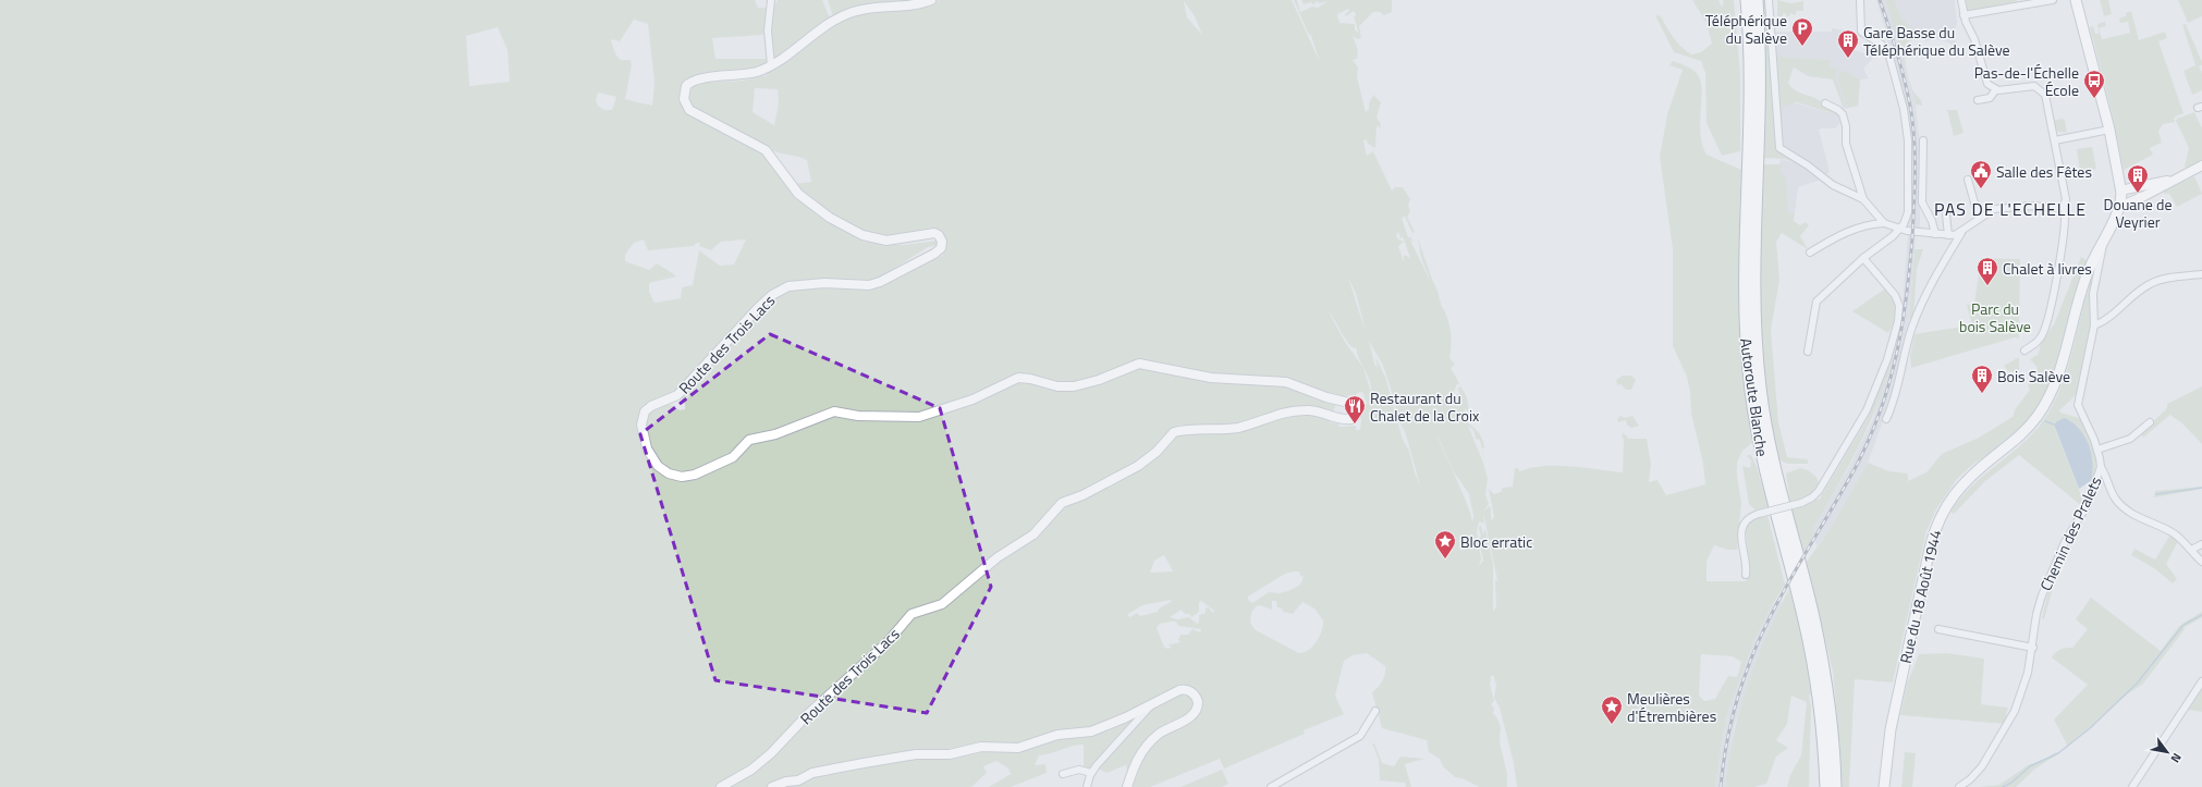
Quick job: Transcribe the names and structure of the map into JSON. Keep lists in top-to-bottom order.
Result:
{
  "streets": {
    "highway": ["Autoroute Blanche"],
    "main road": ["Rue du 18 Août 1944"],
    "street": ["Route des Trois Lacs", "Chemin des Pralets"]
  },
  "crossings": [
    ["Chemin des Pralets", "Rue du 18 Août 1944"]
  ],
  "districts": ["PAS DE L'ECHELLE"],
  "parks": ["Parc du bois Salève"],
  "places": {
    "parking": ["Téléphérique du Salève"],
    "building": [
      "Gare Basse du Téléphérique du Salève",
      "Douane de Veyrier",
      "Chalet à livres",
      "Bois Salève"
    ],
    "bus stop": ["Pas-de-l'Échelle École"],
    "public building": ["Salle des Fêtes"],
    "restaurant": ["Restaurant du Chalet de la Croix"],
    "place": ["Bloc erratic", "Meulières d'Étrembières"]
  },
  "north": "bottom right"
}
